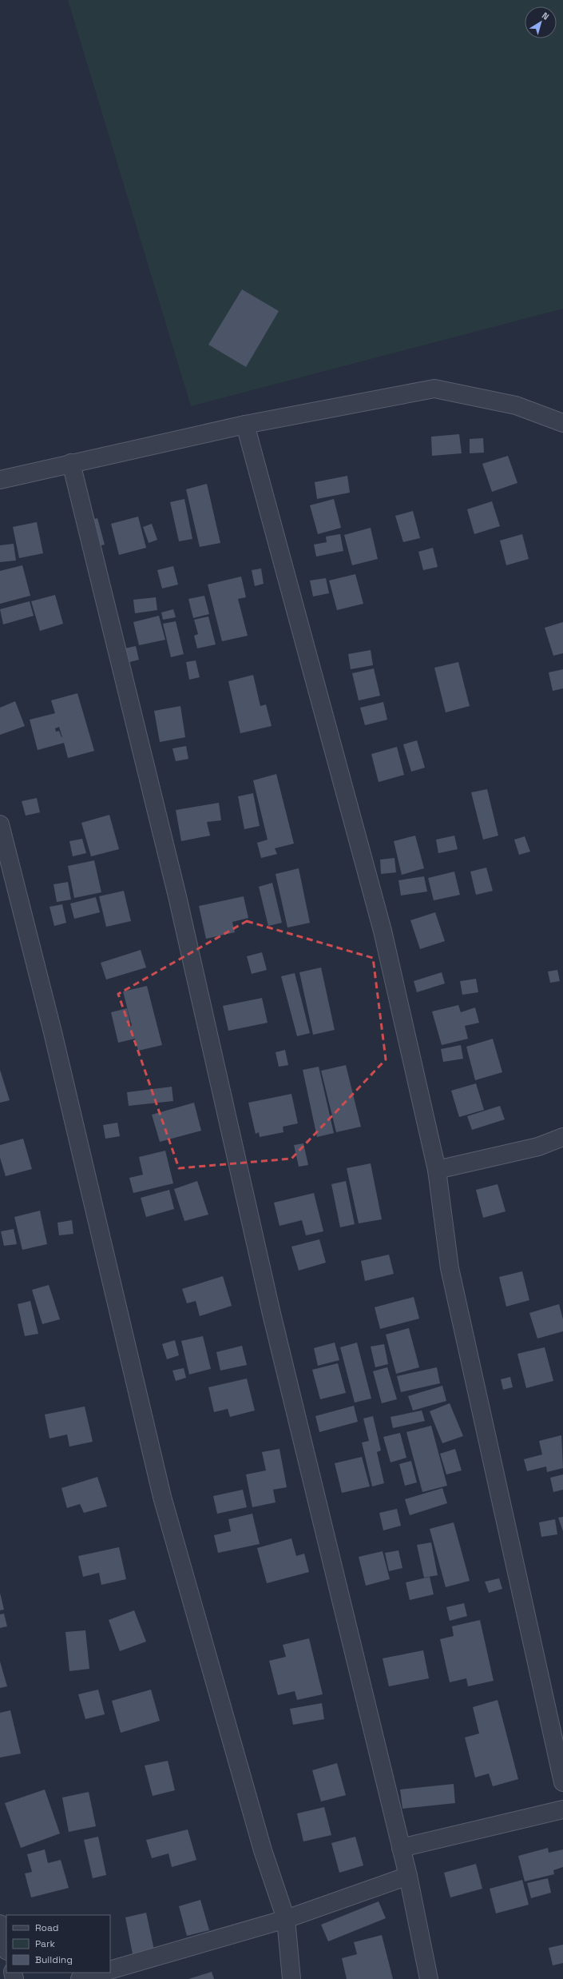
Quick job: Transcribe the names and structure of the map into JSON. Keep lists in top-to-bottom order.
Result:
{
  "legend": ["Road", "Park", "Building"],
  "north": "top right"
}
